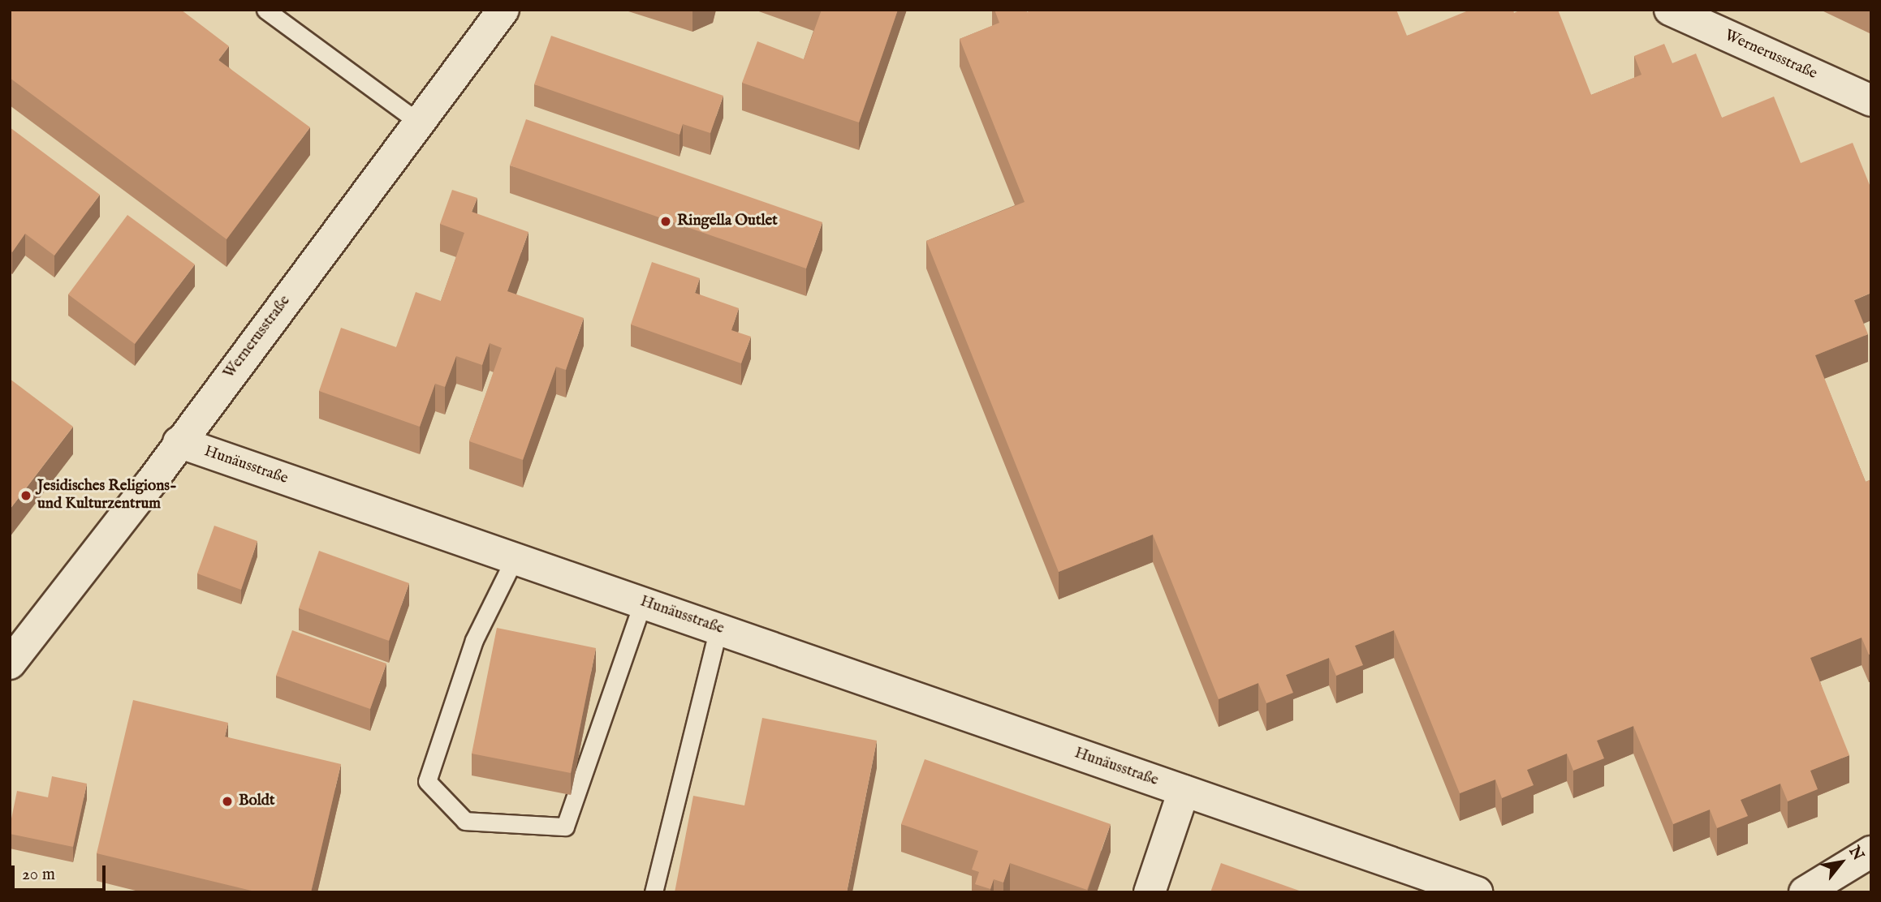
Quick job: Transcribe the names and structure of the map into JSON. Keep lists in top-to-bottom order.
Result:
{
  "streets": {
    "street": ["Wernerusstraße", "Hunäusstraße"]
  },
  "crossings": [
    ["Wernerusstraße", "Hunäusstraße"]
  ],
  "places": ["Ringella Outlet", "Jesidisches Religions- und Kulturzentrum", "Boldt"],
  "scale_bar": "20 m",
  "north": "top right"
}
